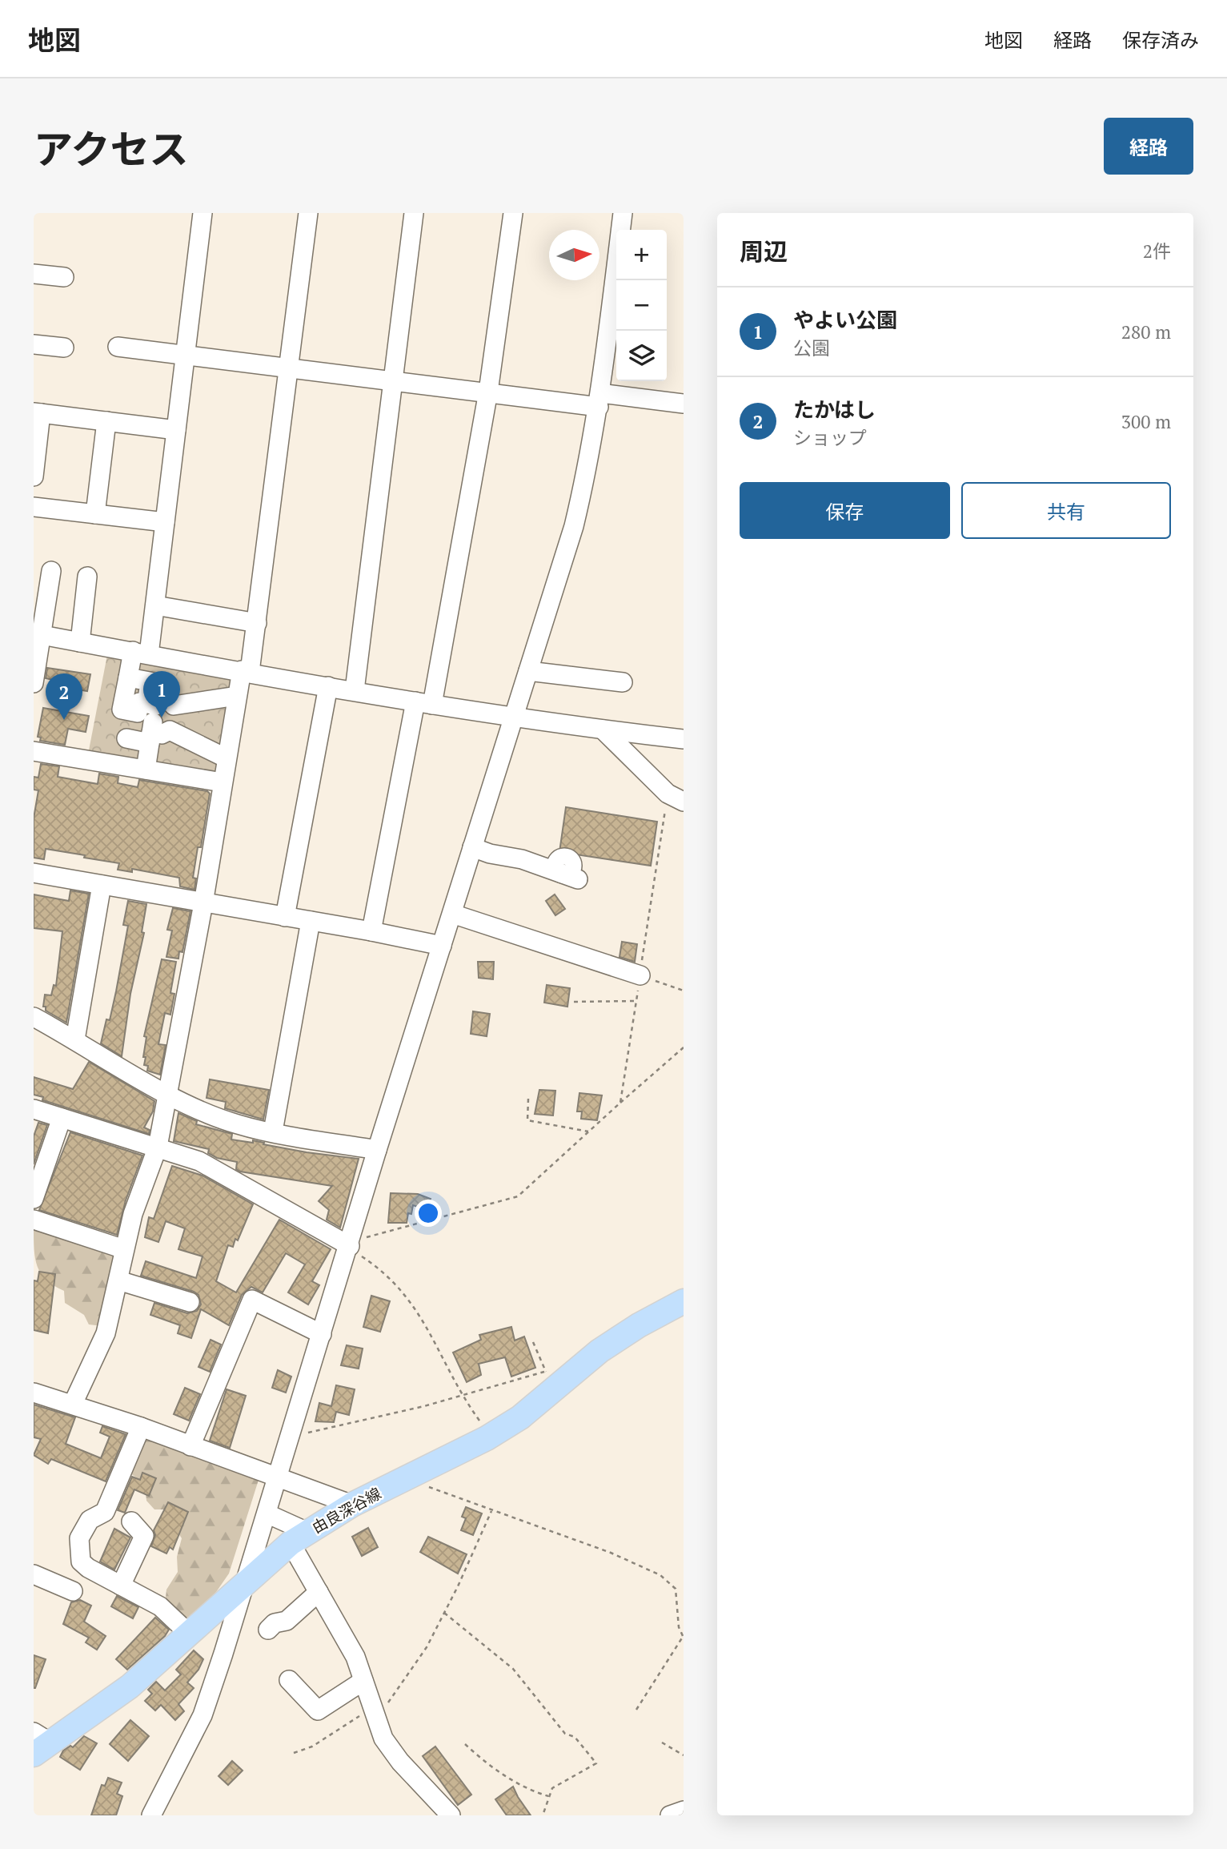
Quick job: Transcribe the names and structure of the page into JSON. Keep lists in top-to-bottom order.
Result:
{
  "streets": {
    "main road": ["由良深谷線"]
  },
  "north": "right",
  "page": {
    "header": "地図",
    "nav": ["地図", "経路", "保存済み"],
    "title": "アクセス",
    "buttons": [
      "経路",
      ["保存", "共有"]
    ],
    "heading": ["周辺", "2件"],
    "map_buttons": ["+", "−"],
    "list": [
      {
        "mark": "1",
        "name": "やよい公園",
        "note": "公園",
        "value": "280 m"
      },
      {
        "mark": "2",
        "name": "たかはし",
        "note": "ショップ",
        "value": "300 m"
      }
    ],
    "pins": ["1", "2"]
  }
}
